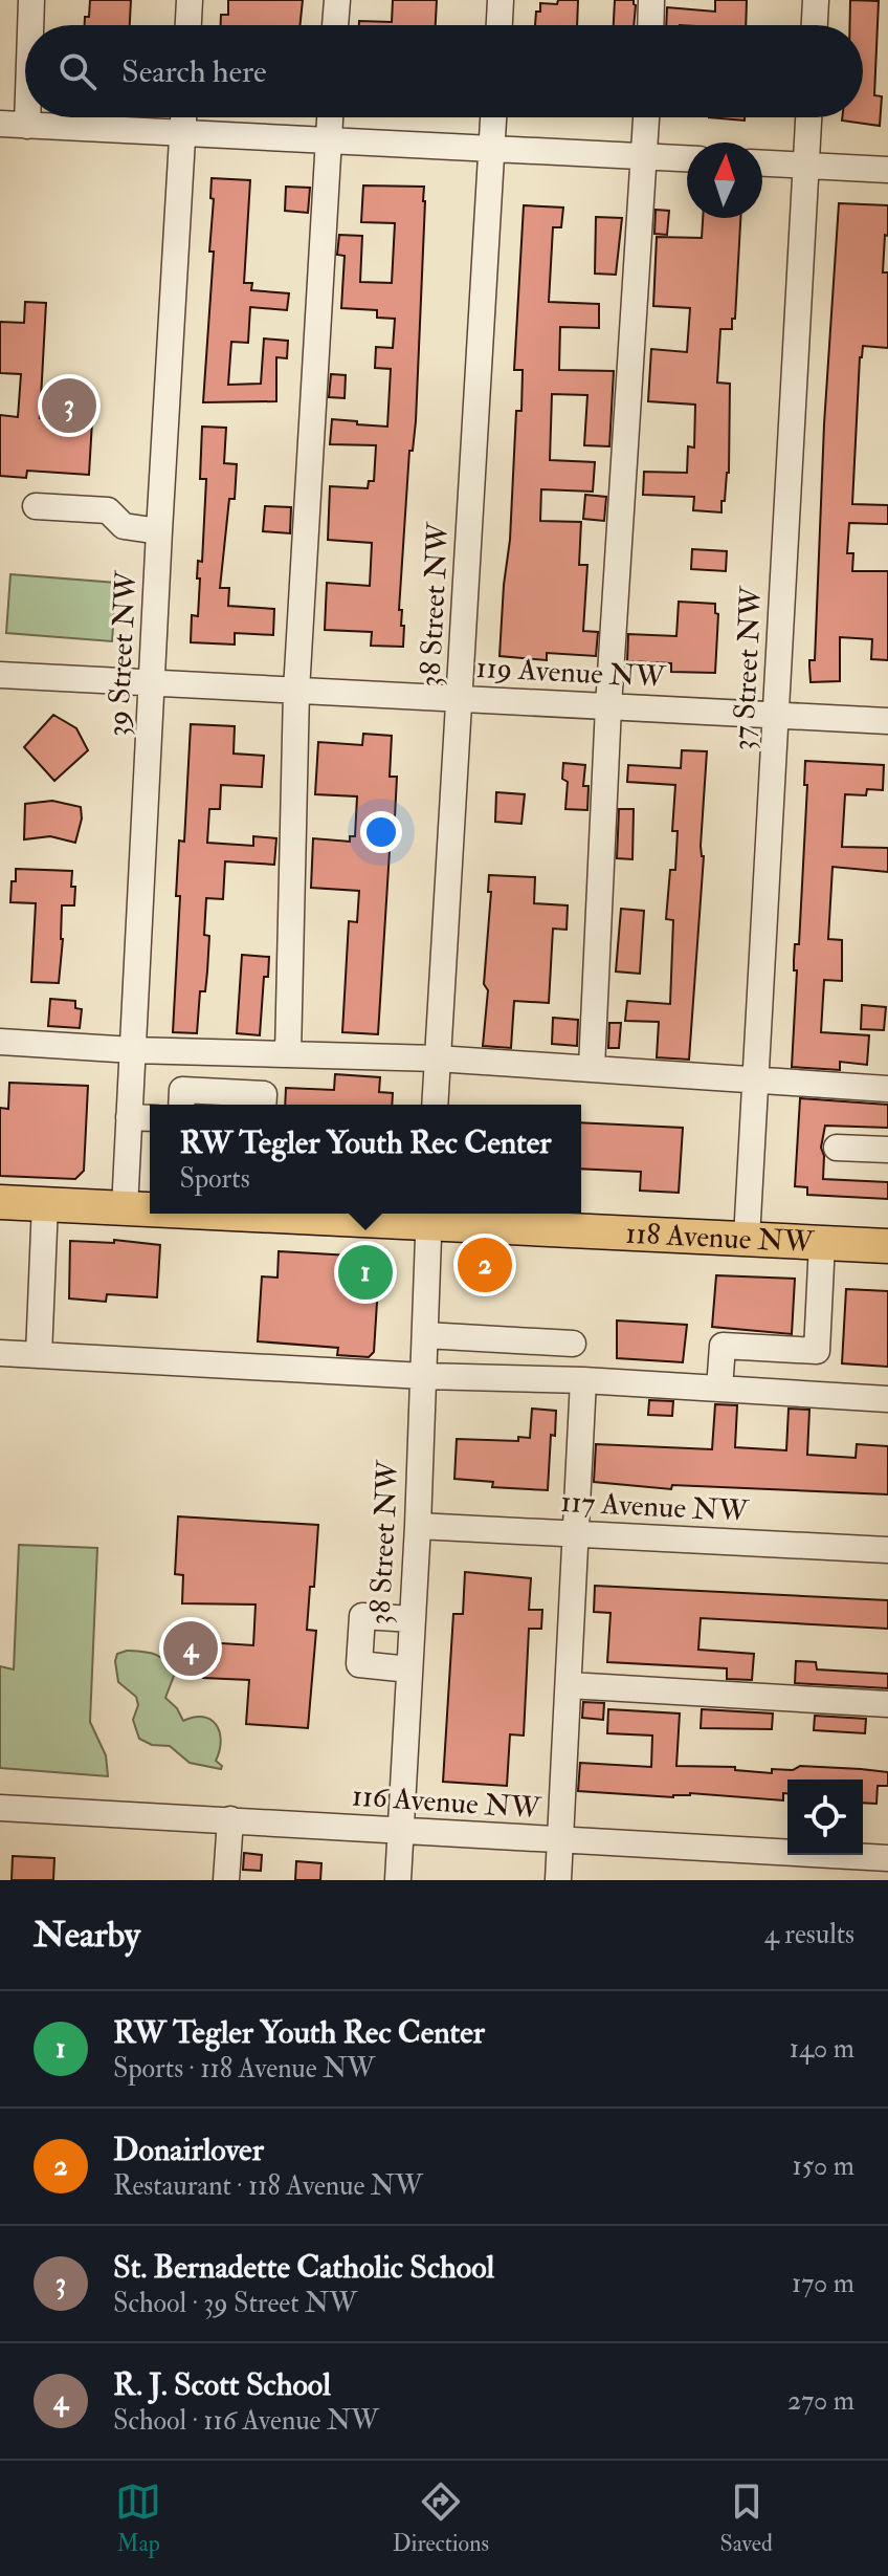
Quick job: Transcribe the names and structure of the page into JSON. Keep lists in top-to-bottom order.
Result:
{
  "streets": {
    "main road": ["118 Avenue NW"],
    "street": [
      "38 Street NW",
      "39 Street NW",
      "37 Street NW",
      "119 Avenue NW",
      "117 Avenue NW",
      "116 Avenue NW"
    ]
  },
  "crossings": [
    ["38 Street NW", "119 Avenue NW"],
    ["38 Street NW", "118 Avenue NW"],
    ["38 Street NW", "117 Avenue NW"],
    ["38 Street NW", "116 Avenue NW"],
    ["39 Street NW", "119 Avenue NW"],
    ["39 Street NW", "118 Avenue NW"],
    ["37 Street NW", "119 Avenue NW"],
    ["37 Street NW", "118 Avenue NW"]
  ],
  "north": "top",
  "page": {
    "search": "Search here",
    "pins": [
      "3",
      "2",
      "1",
      "4"
    ],
    "popup": ["RW Tegler Youth Rec Center", "Sports"],
    "heading": ["Nearby", "4 results"],
    "list": [
      {
        "mark": "1",
        "name": "RW Tegler Youth Rec Center",
        "note": "Sports · 118 Avenue NW",
        "value": "140 m"
      },
      {
        "mark": "2",
        "name": "Donairlover",
        "note": "Restaurant · 118 Avenue NW",
        "value": "150 m"
      },
      {
        "mark": "3",
        "name": "St. Bernadette Catholic School",
        "note": "School · 39 Street NW",
        "value": "170 m"
      },
      {
        "mark": "4",
        "name": "R. J. Scott School",
        "note": "School · 116 Avenue NW",
        "value": "270 m"
      }
    ],
    "nav": ["Map", "Directions", "Saved"]
  }
}
